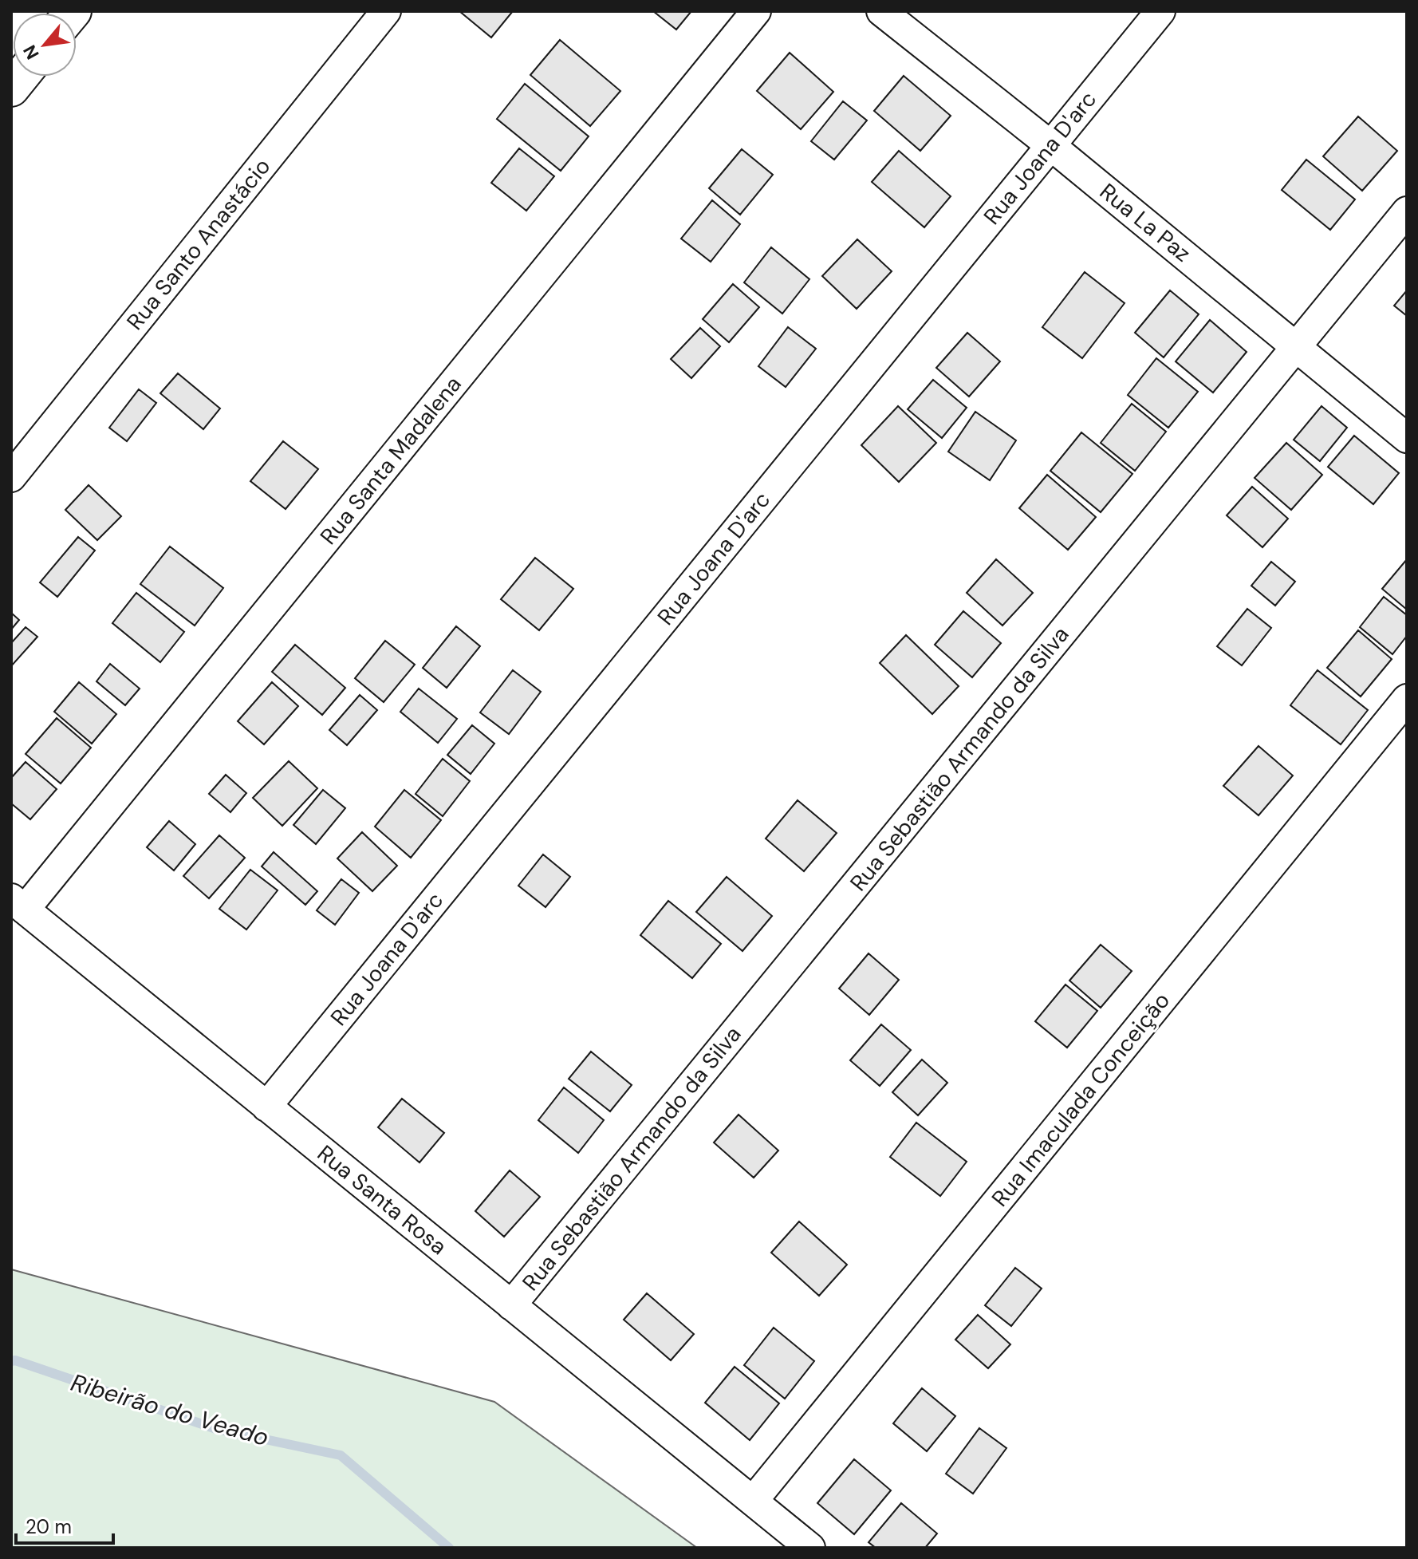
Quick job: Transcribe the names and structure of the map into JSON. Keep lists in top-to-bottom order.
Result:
{
  "streets": {
    "street": [
      "Rua Joana D'arc",
      "Rua La Paz",
      "Rua Santo Anastácio",
      "Rua Santa Madalena",
      "Rua Sebastião Armando da Silva",
      "Rua Imaculada Conceição",
      "Rua Santa Rosa"
    ]
  },
  "crossings": [
    ["Rua Joana D'arc", "Rua La Paz"],
    ["Rua Joana D'arc", "Rua Santa Rosa"],
    ["Rua La Paz", "Rua Sebastião Armando da Silva"],
    ["Rua Santa Madalena", "Rua Santa Rosa"],
    ["Rua Sebastião Armando da Silva", "Rua Santa Rosa"],
    ["Rua Imaculada Conceição", "Rua Santa Rosa"]
  ],
  "water": ["Ribeirão do Veado"],
  "scale_bar": "20 m",
  "north": "bottom left"
}
